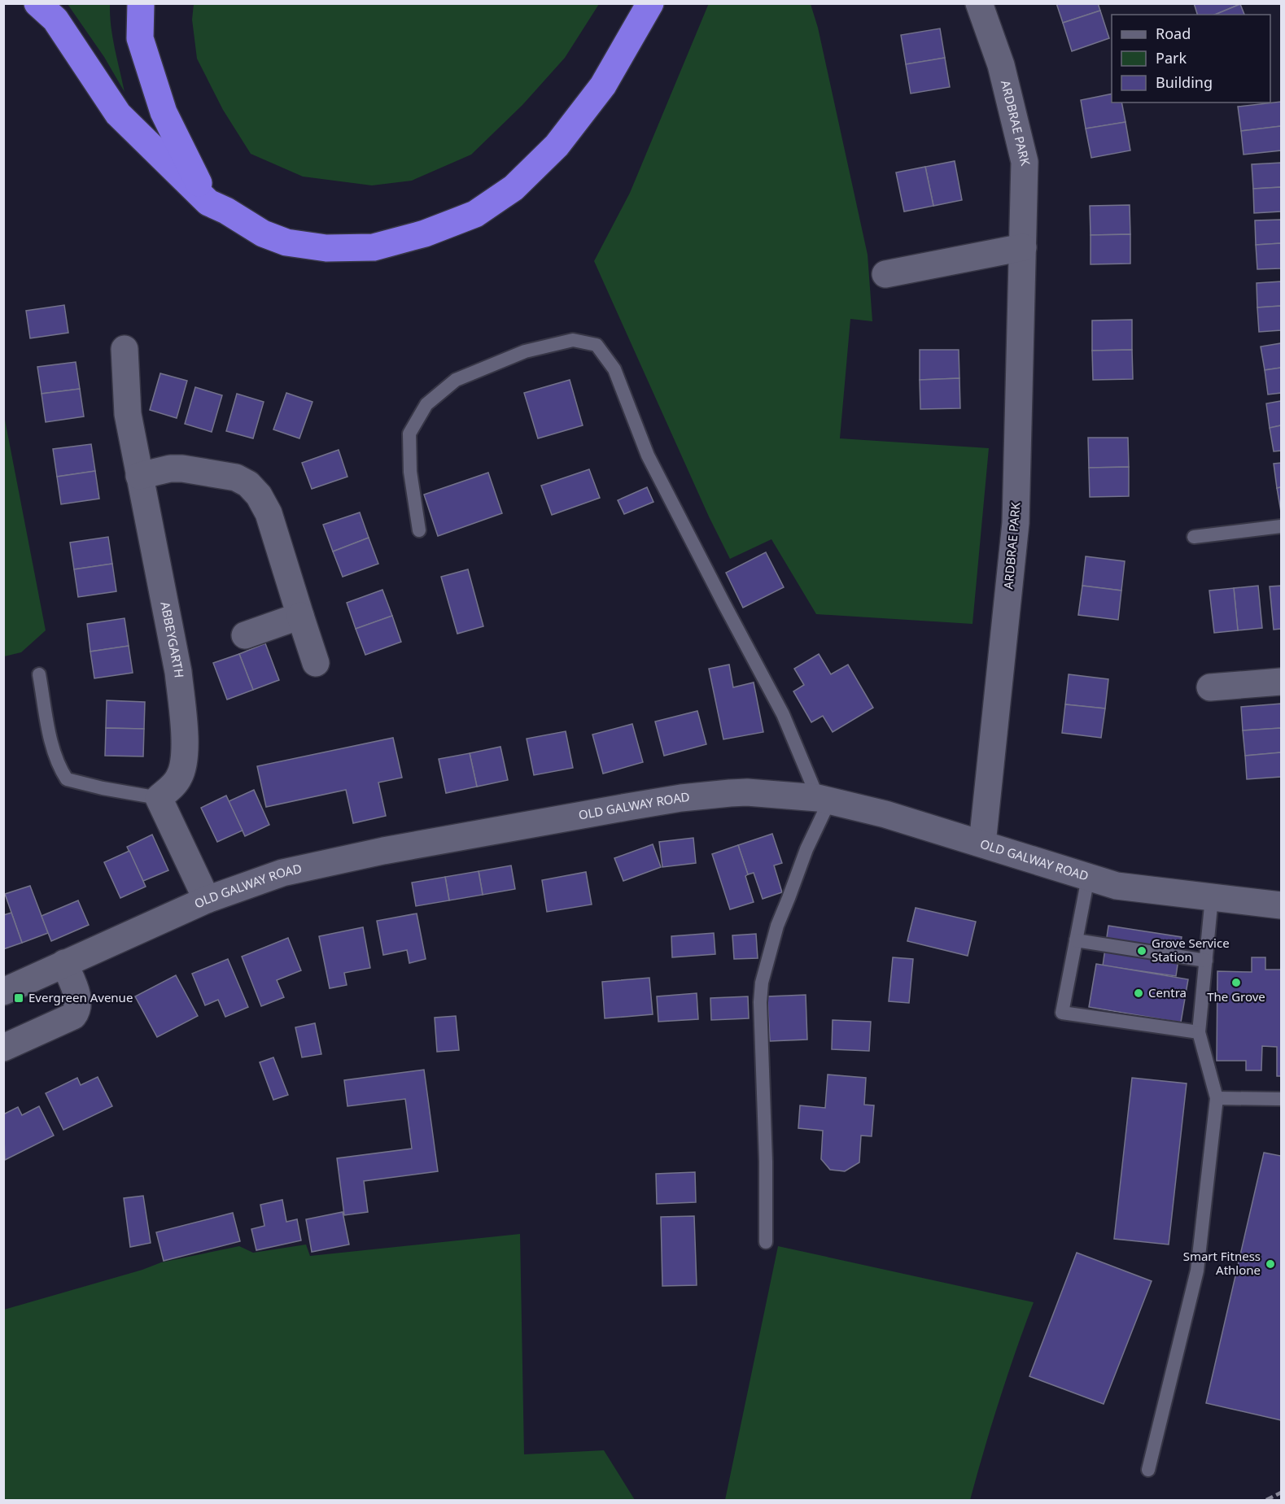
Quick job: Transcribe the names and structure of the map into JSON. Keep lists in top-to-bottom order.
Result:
{
  "streets": {
    "street": ["ARDBRAE PARK", "ABBEYGARTH", "OLD GALWAY ROAD"]
  },
  "crossings": [
    ["ARDBRAE PARK", "OLD GALWAY ROAD"]
  ],
  "places": {
    "other": [
      "Grove Service Station",
      "The Grove",
      "Centra",
      "Smart Fitness Athlone"
    ],
    "transit": ["Evergreen Avenue"]
  },
  "legend": ["Road", "Park", "Building"]
}
